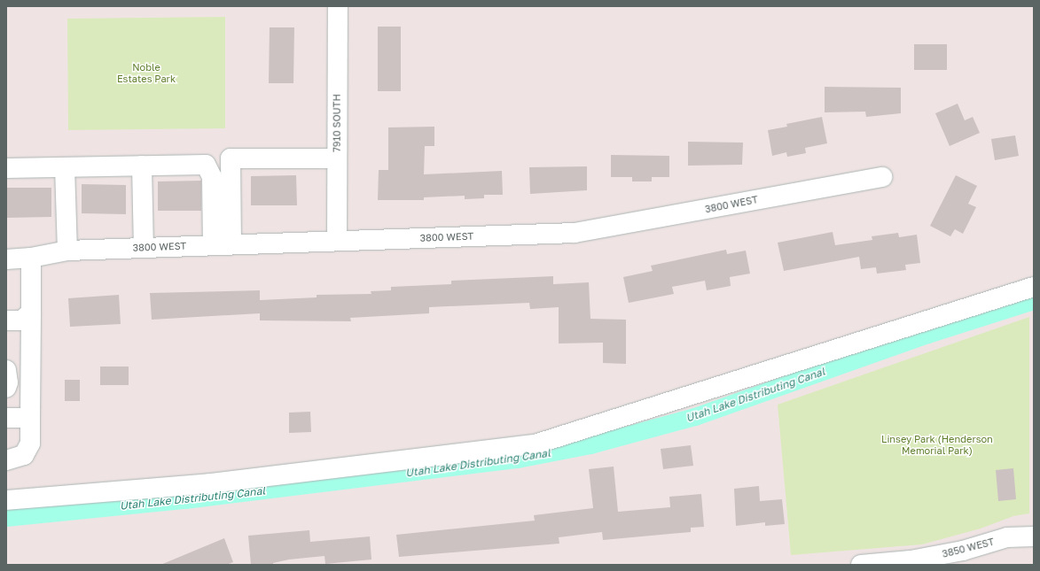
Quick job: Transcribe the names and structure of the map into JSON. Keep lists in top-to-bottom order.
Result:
{
  "streets": {
    "street": ["7910 SOUTH", "3800 WEST", "3850 WEST"]
  },
  "crossings": [
    ["7910 SOUTH", "3800 WEST"]
  ],
  "water": ["Utah Lake Distributing Canal"],
  "parks": ["Noble Estates Park", "Linsey Park (Henderson Memorial Park)"]
}
